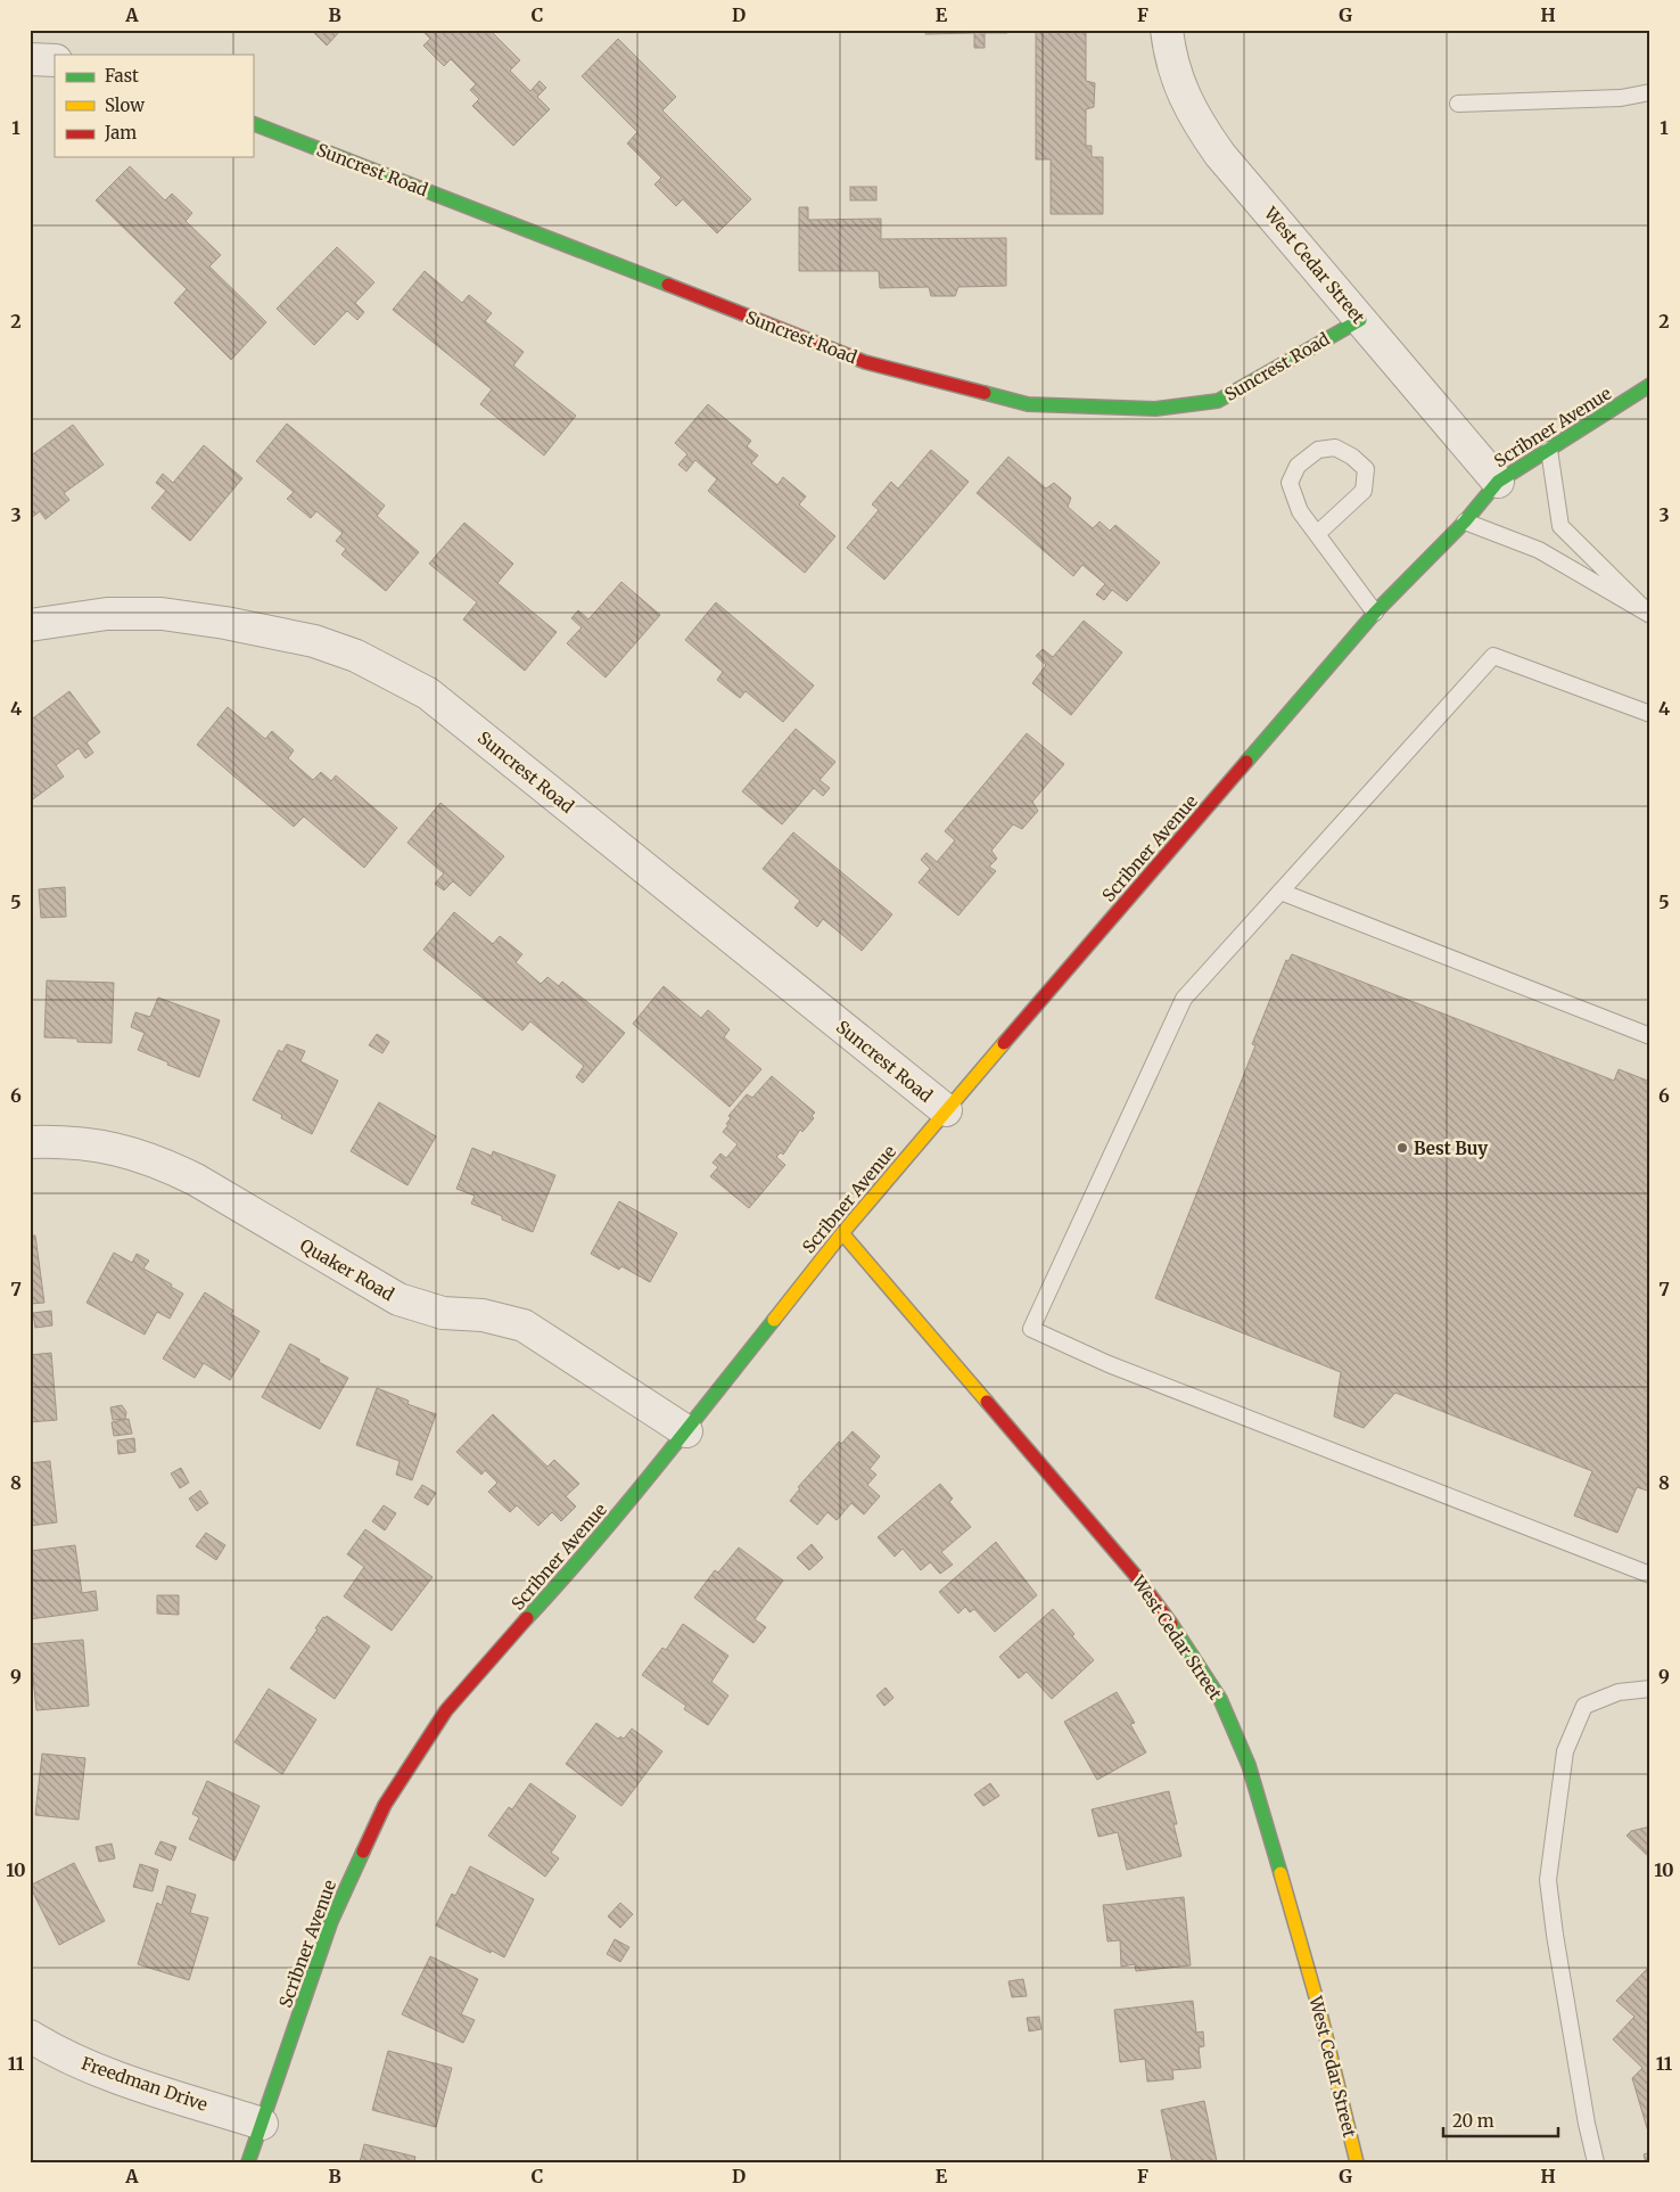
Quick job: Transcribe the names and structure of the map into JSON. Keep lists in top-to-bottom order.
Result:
{
  "streets": {
    "street": [
      "Suncrest Road",
      "West Cedar Street",
      "Scribner Avenue",
      "Quaker Road",
      "Freedman Drive"
    ]
  },
  "crossings": [
    ["Suncrest Road", "West Cedar Street"],
    ["Suncrest Road", "Scribner Avenue"],
    ["West Cedar Street", "Scribner Avenue"],
    ["Scribner Avenue", "Quaker Road"],
    ["Scribner Avenue", "Freedman Drive"]
  ],
  "places": ["Best Buy"],
  "legend": ["Fast", "Slow", "Jam"],
  "scale_bar": "20 m",
  "grid": {
    "columns": [
      "A",
      "B",
      "C",
      "D",
      "E",
      "F",
      "G",
      "H"
    ],
    "rows": [
      "1",
      "2",
      "3",
      "4",
      "5",
      "6",
      "7",
      "8",
      "9",
      "10",
      "11"
    ]
  }
}
